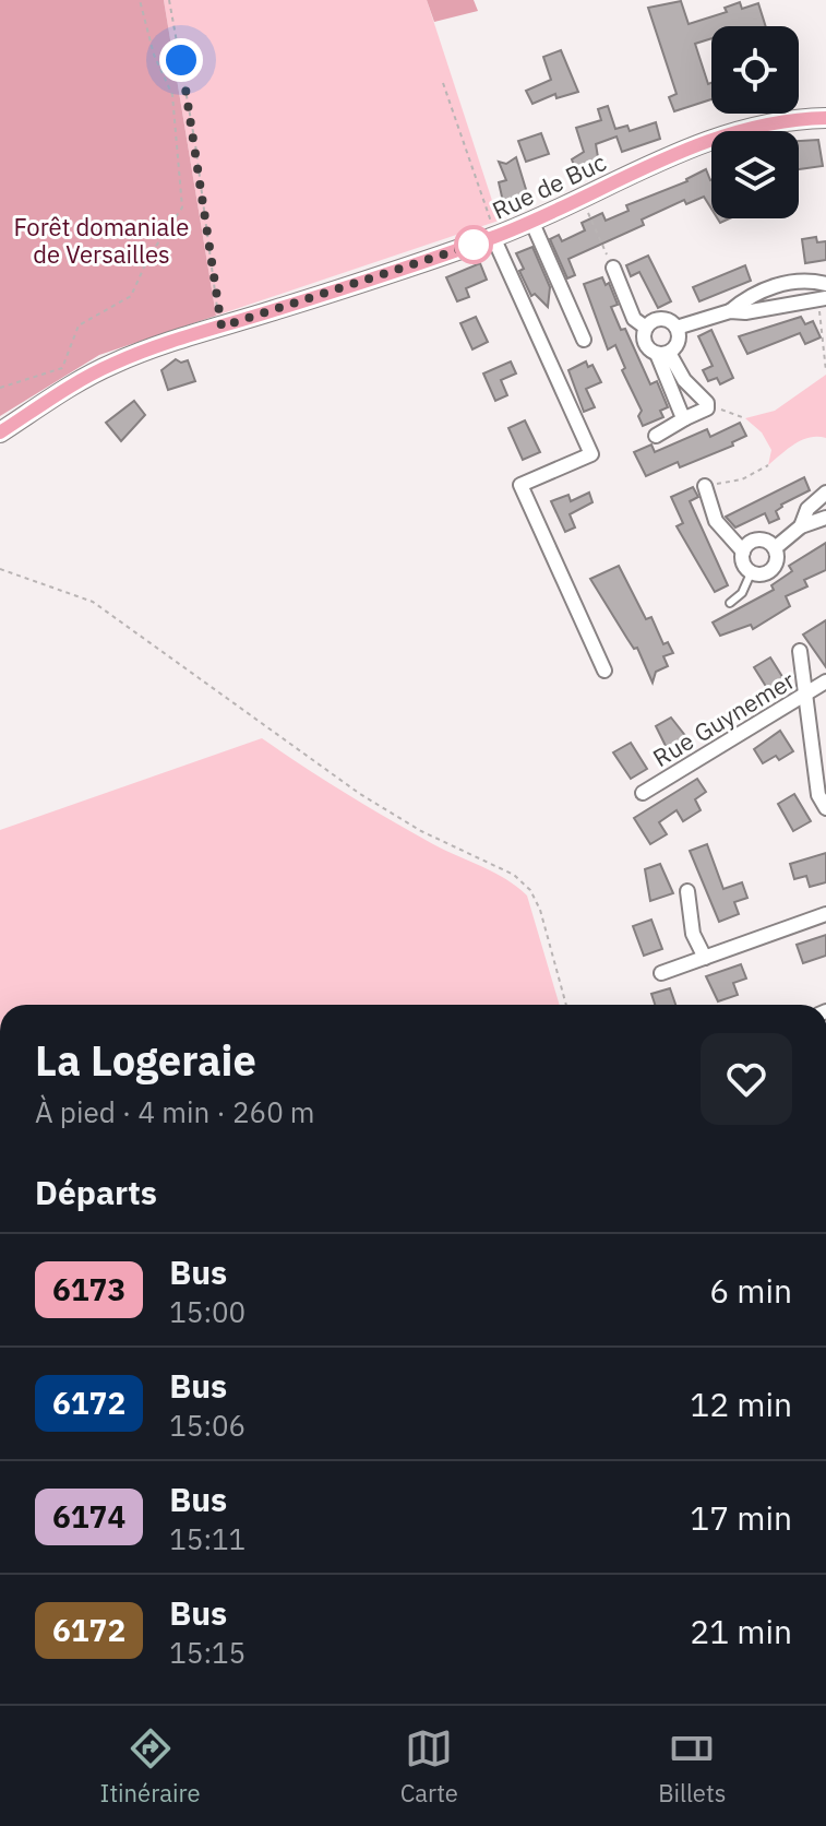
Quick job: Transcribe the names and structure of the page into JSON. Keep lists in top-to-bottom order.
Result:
{
  "streets": {
    "street": ["Rue de Buc", "Rue Guynemer"]
  },
  "parks": ["Forêt domaniale de Versailles"],
  "lines": ["bus line 6173"],
  "page": {
    "heading": [
      ["La Logeraie", "À pied · 4 min · 260 m"],
      "Départs"
    ],
    "list": [
      {
        "mark": "6173",
        "name": "Bus",
        "note": "15:00",
        "value": "6 min"
      },
      {
        "mark": "6172",
        "name": "Bus",
        "note": "15:06",
        "value": "12 min"
      },
      {
        "mark": "6174",
        "name": "Bus",
        "note": "15:11",
        "value": "17 min"
      },
      {
        "mark": "6172",
        "name": "Bus",
        "note": "15:15",
        "value": "21 min"
      }
    ],
    "tabs": ["Itinéraire", "Carte", "Billets"]
  }
}
